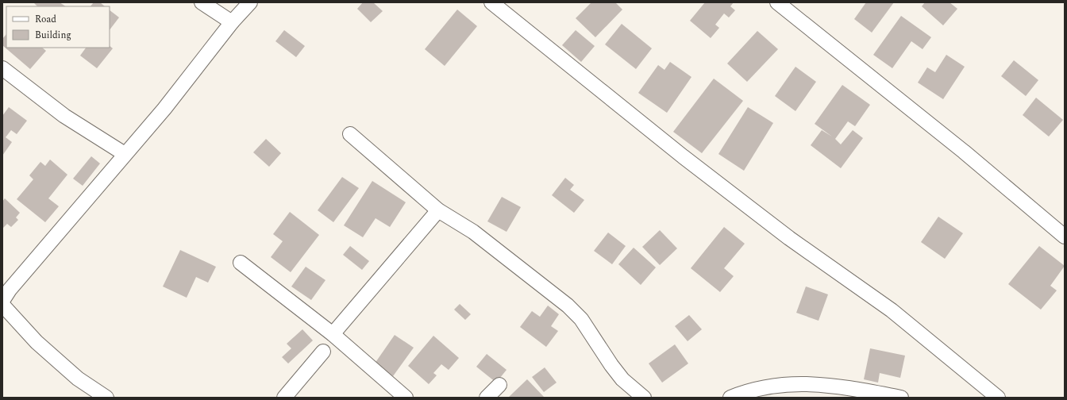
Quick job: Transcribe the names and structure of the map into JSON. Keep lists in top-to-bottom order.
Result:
{
  "legend": ["Road", "Building"]
}
